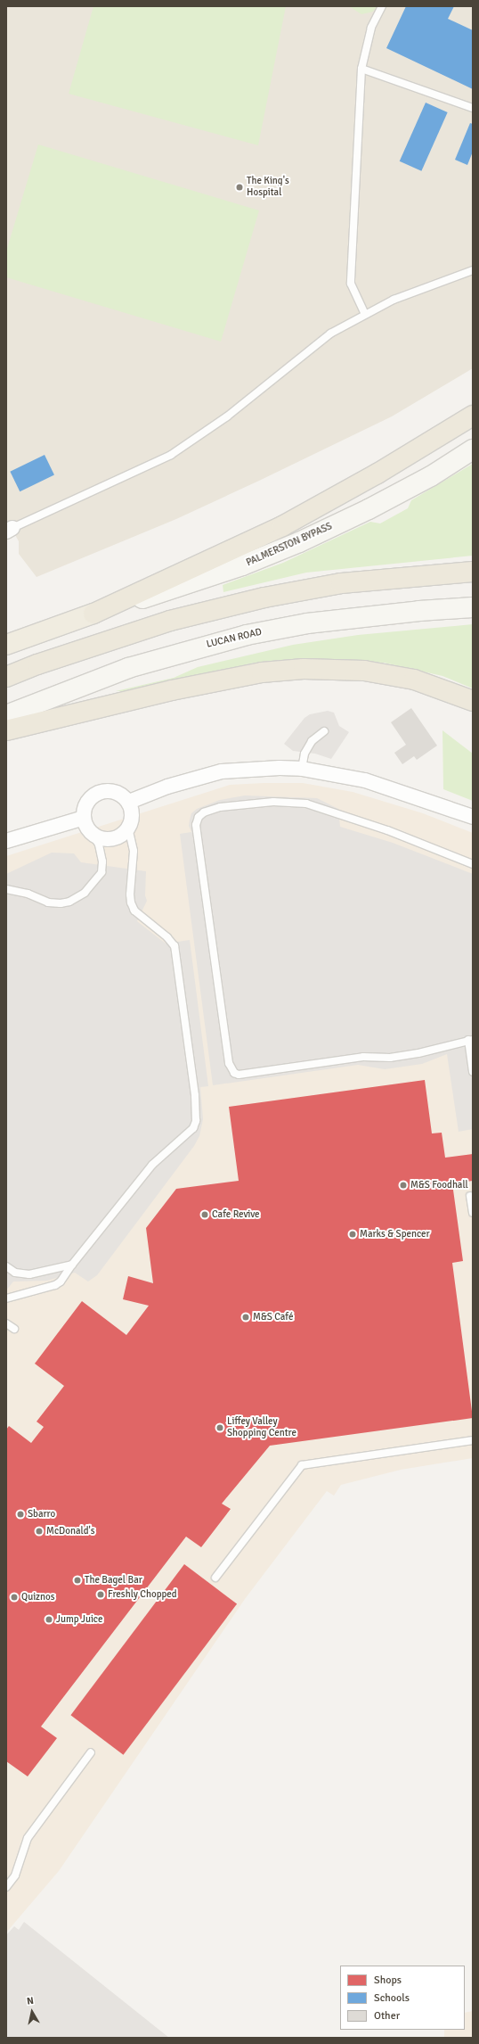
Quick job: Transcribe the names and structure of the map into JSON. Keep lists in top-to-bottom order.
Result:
{
  "streets": {
    "main road": ["PALMERSTON BYPASS", "LUCAN ROAD"]
  },
  "places": [
    "The King's Hospital",
    "M&S Foodhall",
    "Cafe Revive",
    "Marks & Spencer",
    "M&S Café",
    "Liffey Valley Shopping Centre",
    "Sbarro",
    "McDonald's",
    "The Bagel Bar",
    "Freshly Chopped",
    "Quiznos",
    "Jump Juice"
  ],
  "legend": ["Shops", "Schools", "Other"],
  "north": "top"
}
